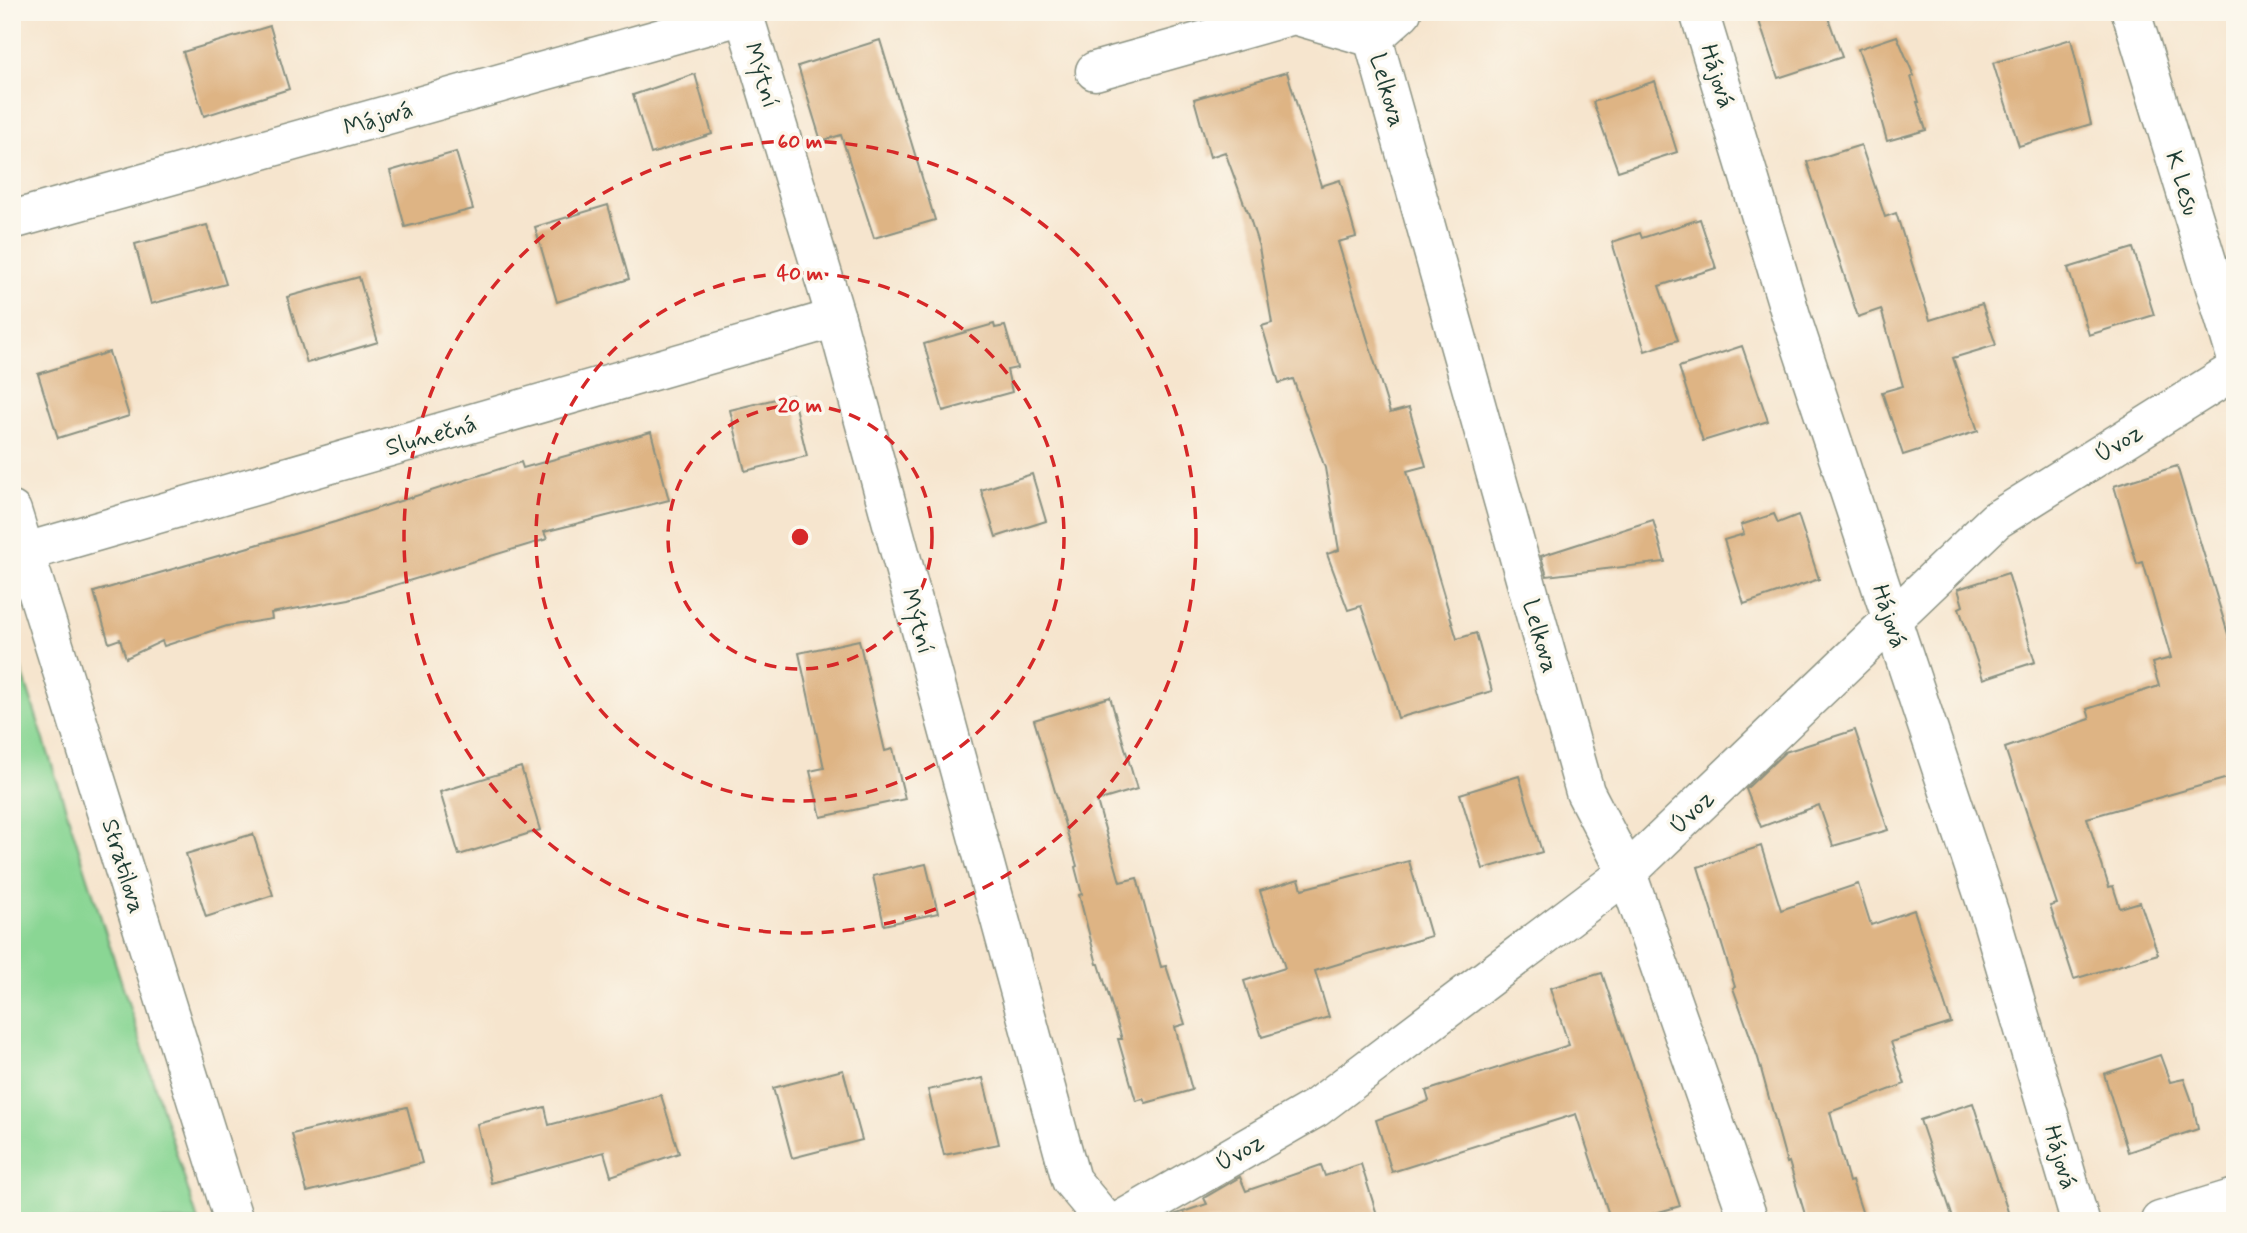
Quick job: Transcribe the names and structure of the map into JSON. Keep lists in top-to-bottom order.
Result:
{
  "streets": {
    "street": [
      "Mýtní",
      "Hájová",
      "Lelkova",
      "Májová",
      "K Lesu",
      "Slunečná",
      "Úvoz",
      "Stratilova"
    ]
  },
  "crossings": [
    ["Mýtní", "Májová"],
    ["Mýtní", "Slunečná"],
    ["Hájová", "Úvoz"],
    ["Lelkova", "Úvoz"],
    ["Slunečná", "Stratilova"]
  ],
  "rings": ["60 m", "40 m", "20 m"]
}
